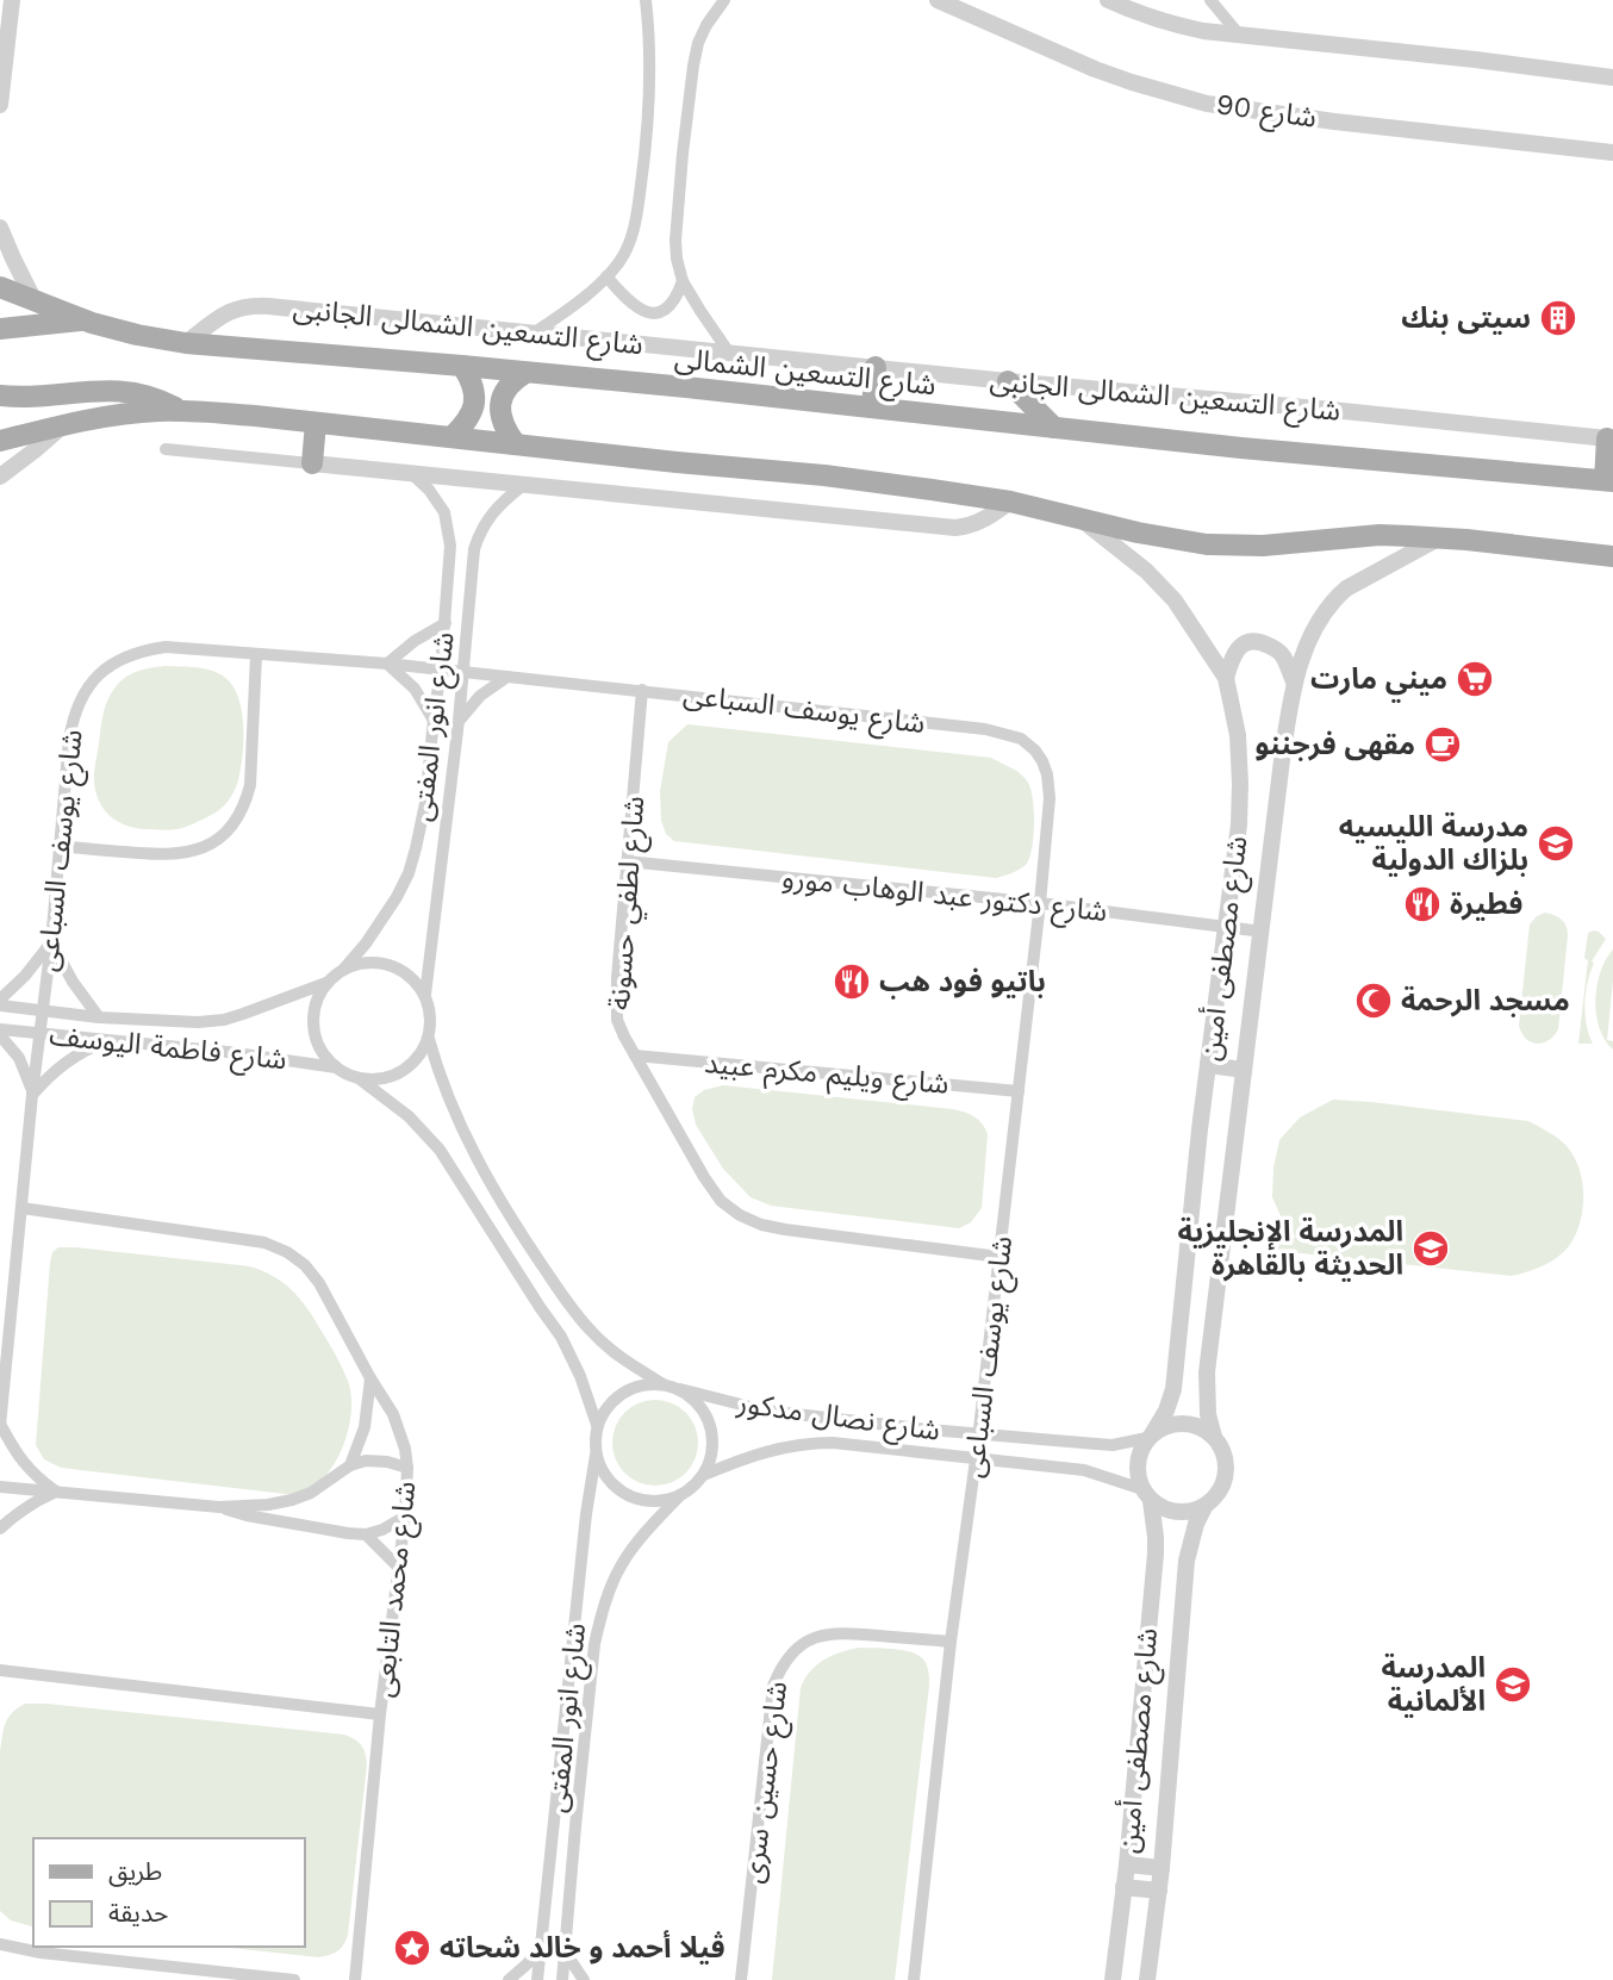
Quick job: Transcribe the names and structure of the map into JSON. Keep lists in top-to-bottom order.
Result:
{
  "streets": {
    "main road": ["شارع التسعين الشمالى"],
    "street": [
      "شارع 90",
      "شارع التسعين الشمالى الجانبى",
      "شارع يوسف السباعى",
      "شارع انور المفتى",
      "شارع دكتور عبد الوهاب مورو",
      "شارع لطفي حسونة",
      "شارع مصطفى أمين",
      "شارع فاطمة اليوسف",
      "شارع ويليم مكرم عبيد",
      "شارع نصال مدكور",
      "شارع محمد التابعى",
      "شارع حسين سرى"
    ]
  },
  "crossings": [
    ["شارع التسعين الشمالى الجانبى", "شارع التسعين الشمالى"],
    ["شارع يوسف السباعى", "شارع انور المفتى"],
    ["شارع يوسف السباعى", "شارع دكتور عبد الوهاب مورو"],
    ["شارع يوسف السباعى", "شارع لطفي حسونة"],
    ["شارع يوسف السباعى", "شارع فاطمة اليوسف"],
    ["شارع يوسف السباعى", "شارع ويليم مكرم عبيد"],
    ["شارع يوسف السباعى", "شارع نصال مدكور"],
    ["شارع يوسف السباعى", "شارع محمد التابعى"],
    ["شارع يوسف السباعى", "شارع حسين سرى"],
    ["شارع انور المفتى", "شارع فاطمة اليوسف"],
    ["شارع انور المفتى", "شارع نصال مدكور"],
    ["شارع دكتور عبد الوهاب مورو", "شارع لطفي حسونة"],
    ["شارع دكتور عبد الوهاب مورو", "شارع مصطفى أمين"],
    ["شارع لطفي حسونة", "شارع ويليم مكرم عبيد"],
    ["شارع مصطفى أمين", "شارع نصال مدكور"]
  ],
  "places": {
    "building": ["سيتى بنك"],
    "supermarket": ["ميني مارت"],
    "cafe": ["مقهى فرجننو"],
    "school or university": ["مدرسة الليسيه بلزاك الدولية", "المدرسة الإنجليزية الحديثة بالقاهرة", "المدرسة الألمانية"],
    "restaurant": ["فطيرة", "باتيو فود هب"],
    "mosque": ["مسجد الرحمة"],
    "place": ["ڤيلا أحمد و خالد شحاته"]
  },
  "legend": ["طريق", "حديقة"]
}
